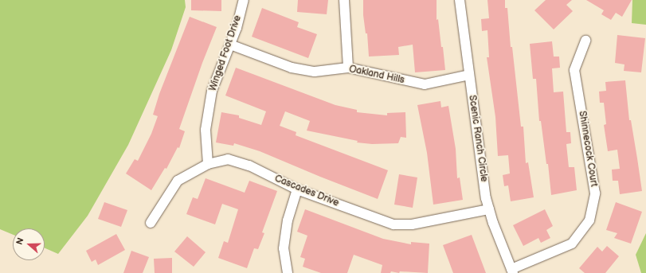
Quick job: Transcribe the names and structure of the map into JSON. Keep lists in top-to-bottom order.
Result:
{
  "streets": {
    "street": [
      "Winged Foot Drive",
      "Oakland Hills",
      "Scenic Ranch Circle",
      "Shinnecock Court",
      "Cascades Drive"
    ]
  },
  "crossings": [
    ["Winged Foot Drive", "Oakland Hills"],
    ["Winged Foot Drive", "Cascades Drive"],
    ["Oakland Hills", "Scenic Ranch Circle"],
    ["Scenic Ranch Circle", "Shinnecock Court"],
    ["Scenic Ranch Circle", "Cascades Drive"]
  ],
  "north": "left"
}
